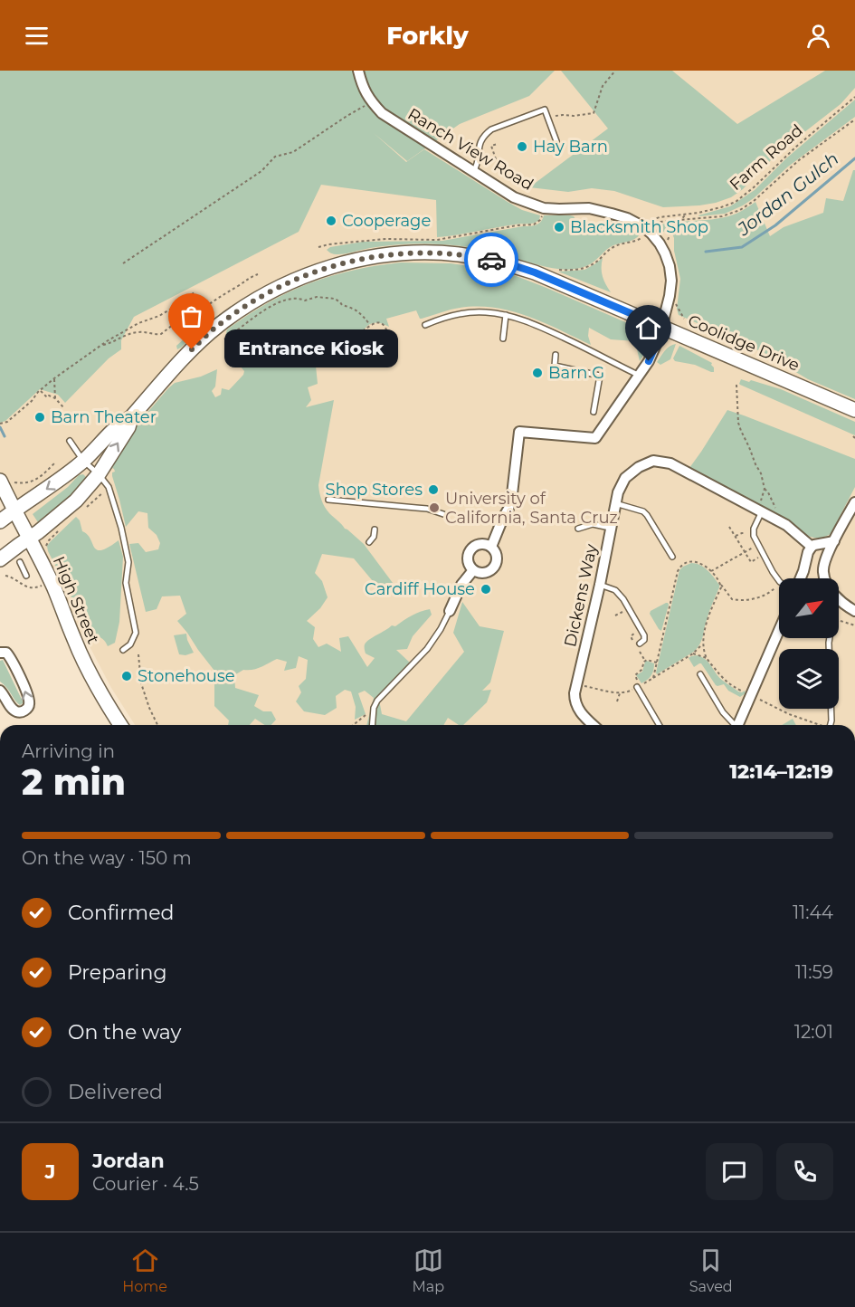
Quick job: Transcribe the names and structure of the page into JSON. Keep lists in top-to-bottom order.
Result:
{
  "streets": {
    "main road": ["Coolidge Drive", "High Street"],
    "street": ["Ranch View Road", "Dickens Way"],
    "path": ["Farm Road"]
  },
  "crossings": [
    ["Ranch View Road", "Coolidge Drive"],
    ["Coolidge Drive", "High Street"]
  ],
  "water": ["Jordan Gulch"],
  "places": [
    "Hay Barn",
    "Cooperage",
    "Blacksmith Shop",
    "Entrance Kiosk",
    "Barn G",
    "Barn Theater",
    "Shop Stores",
    "University of California, Santa Cruz",
    "Cardiff House",
    "Stonehouse"
  ],
  "north": "top right",
  "page": {
    "header": "Forkly",
    "bubble": "Entrance Kiosk",
    "heading": ["2 min", "Arriving in", "12:14–12:19"],
    "panel": ["Jordan", "Courier · 4.5"],
    "bar": "On the way · 150 m",
    "list": [
      ["Confirmed", "11:44"],
      ["Preparing", "11:59"],
      ["On the way", "12:01"],
      "Delivered"
    ],
    "round": "J",
    "tabs": ["Home", "Map", "Saved"]
  }
}
